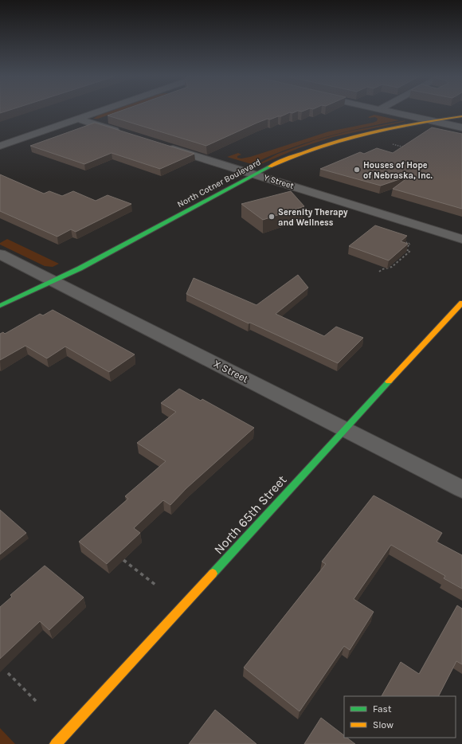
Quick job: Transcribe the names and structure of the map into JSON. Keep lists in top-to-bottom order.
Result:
{
  "streets": {
    "main road": ["North Cotner Boulevard", "North 65th Street"],
    "street": ["Y Street", "X Street"]
  },
  "crossings": [
    ["Y Street", "North Cotner Boulevard"],
    ["North Cotner Boulevard", "X Street"],
    ["X Street", "North 65th Street"]
  ],
  "places": ["Houses of Hope of Nebraska, Inc.", "Serenity Therapy and Wellness"],
  "legend": ["Fast", "Slow"]
}
